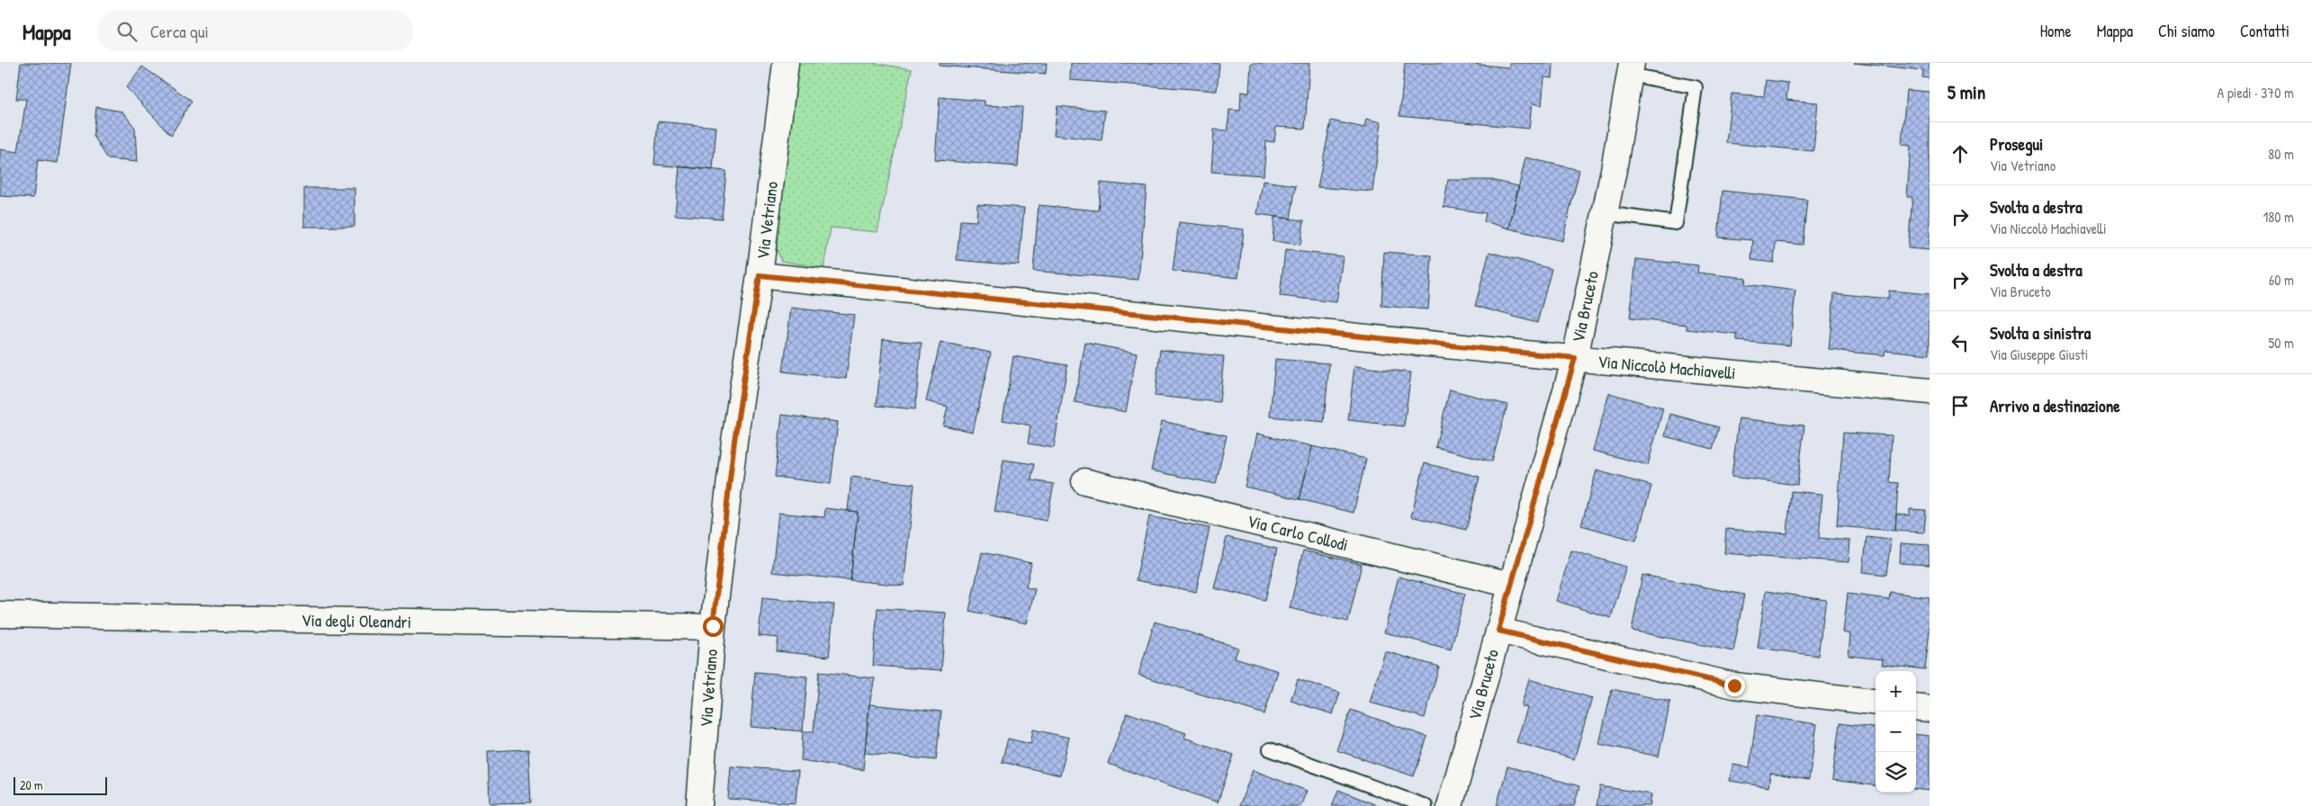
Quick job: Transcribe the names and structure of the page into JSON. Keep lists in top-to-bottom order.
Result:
{
  "streets": {
    "street": [
      "Via Vetriano",
      "Via Bruceto",
      "Via Niccolò Machiavelli",
      "Via Carlo Collodi",
      "Via degli Oleandri"
    ]
  },
  "crossings": [
    ["Via Vetriano", "Via Niccolò Machiavelli"],
    ["Via Vetriano", "Via degli Oleandri"],
    ["Via Bruceto", "Via Niccolò Machiavelli"],
    ["Via Bruceto", "Via Carlo Collodi"]
  ],
  "scale_bar": "20 m",
  "page": {
    "header": "Mappa",
    "search": "Cerca qui",
    "nav": [
      "Home",
      "Mappa",
      "Chi siamo",
      "Contatti"
    ],
    "heading": ["5 min", "A piedi · 370 m"],
    "list": [
      ["Prosegui", "Via Vetriano", "80 m"],
      ["Svolta a destra", "Via Niccolò Machiavelli", "180 m"],
      ["Svolta a destra", "Via Bruceto", "60 m"],
      ["Svolta a sinistra", "Via Giuseppe Giusti", "50 m"],
      "Arrivo a destinazione"
    ],
    "map_buttons": ["+", "−"],
    "scale": "20 m"
  }
}
